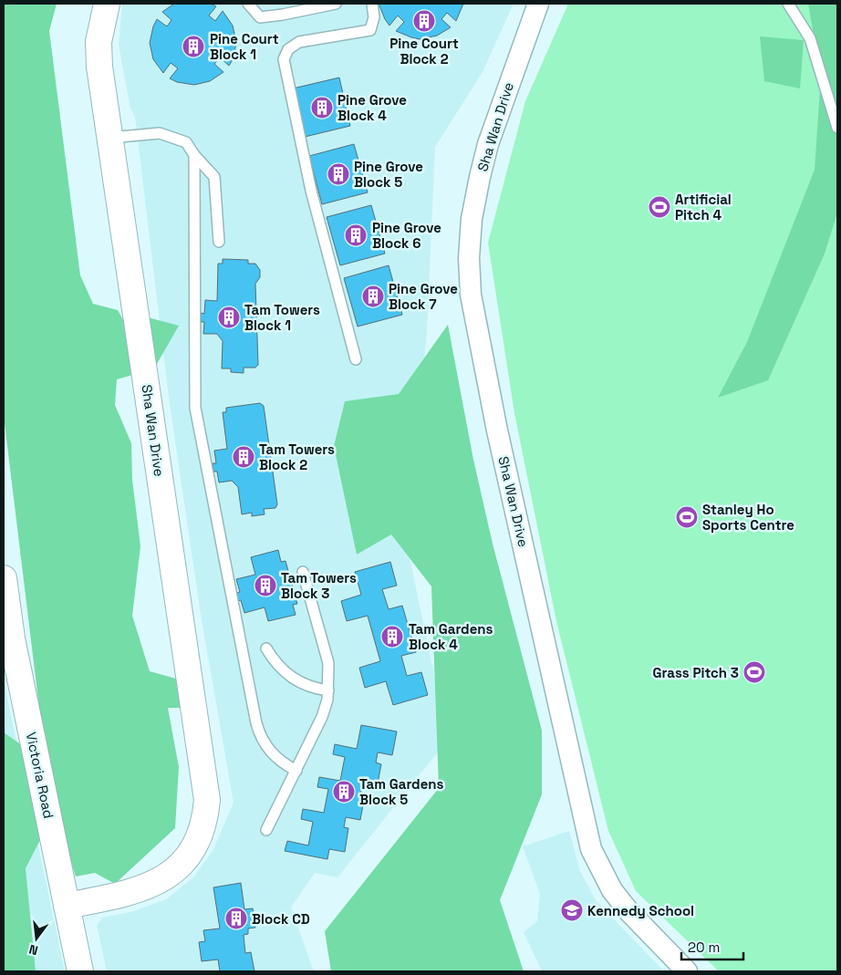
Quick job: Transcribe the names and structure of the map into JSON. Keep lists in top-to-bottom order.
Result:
{
  "streets": {
    "street": ["Sha Wan Drive", "Victoria Road"]
  },
  "crossings": [
    ["Sha Wan Drive", "Victoria Road"]
  ],
  "places": {
    "building": [
      "Pine Court Block 2",
      "Pine Court Block 1",
      "Pine Grove Block 4",
      "Pine Grove Block 5",
      "Pine Grove Block 6",
      "Pine Grove Block 7",
      "Tam Towers Block 1",
      "Tam Towers Block 2",
      "Tam Towers Block 3",
      "Tam Gardens Block 4",
      "Tam Gardens Block 5",
      "Block CD"
    ],
    "sports": ["Artificial Pitch 4", "Stanley Ho Sports Centre", "Grass Pitch 3"],
    "school or university": ["Kennedy School"]
  },
  "scale_bar": "20 m",
  "north": "bottom"
}
